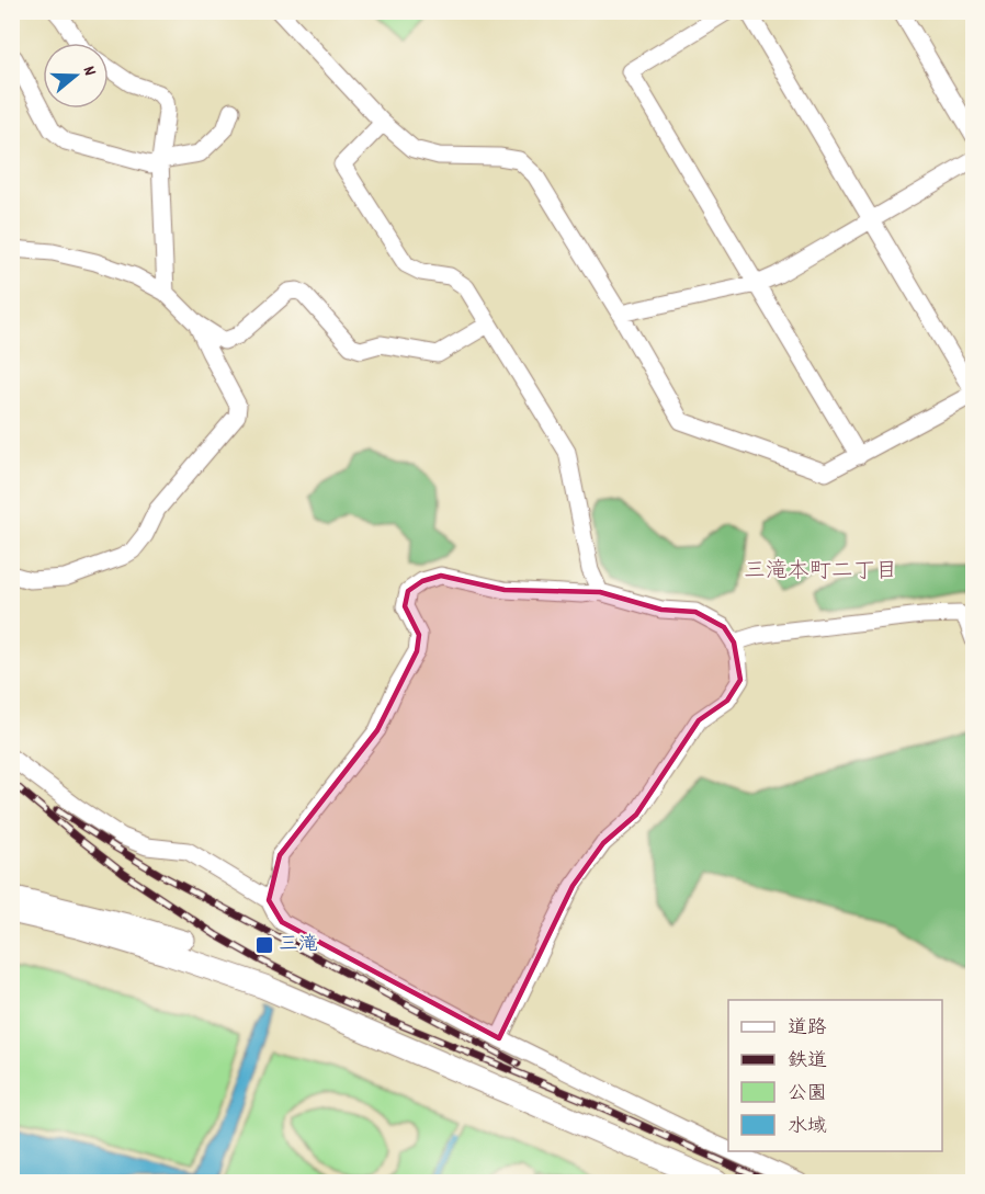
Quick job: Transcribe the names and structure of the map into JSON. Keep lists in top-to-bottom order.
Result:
{
  "districts": ["三滝本町二丁目"],
  "places": {
    "transit": ["三滝"]
  },
  "legend": [
    "道路",
    "鉄道",
    "公園",
    "水域"
  ],
  "north": "right"
}
